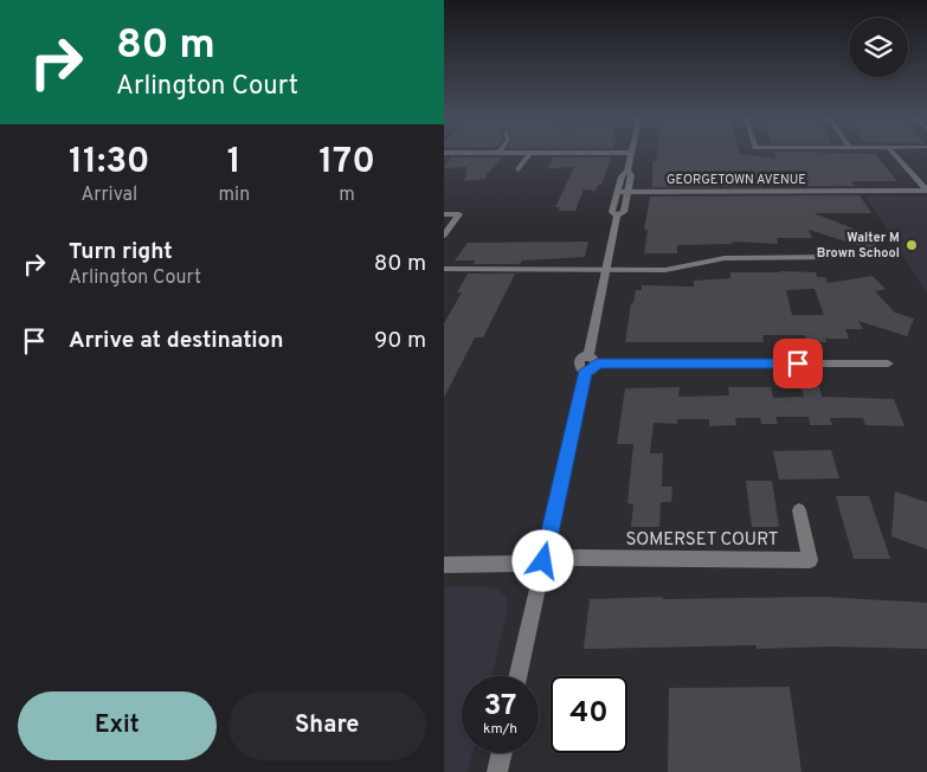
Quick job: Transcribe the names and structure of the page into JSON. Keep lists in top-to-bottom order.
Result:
{
  "streets": {
    "street": ["GEORGETOWN AVENUE", "SOMERSET COURT"]
  },
  "places": ["Walter M Brown School"],
  "page": {
    "turn": ["80 m", "Arlington Court"],
    "eta": [
      "11:30",
      "Arrival",
      "1",
      "min",
      "170",
      "m"
    ],
    "list": [
      {
        "name": "Turn right",
        "note": "Arlington Court",
        "value": "80 m"
      },
      {
        "name": "Arrive at destination",
        "value": "90 m"
      }
    ],
    "speed": "37 km/h",
    "limit": "40",
    "buttons": ["Exit", "Share"]
  }
}
